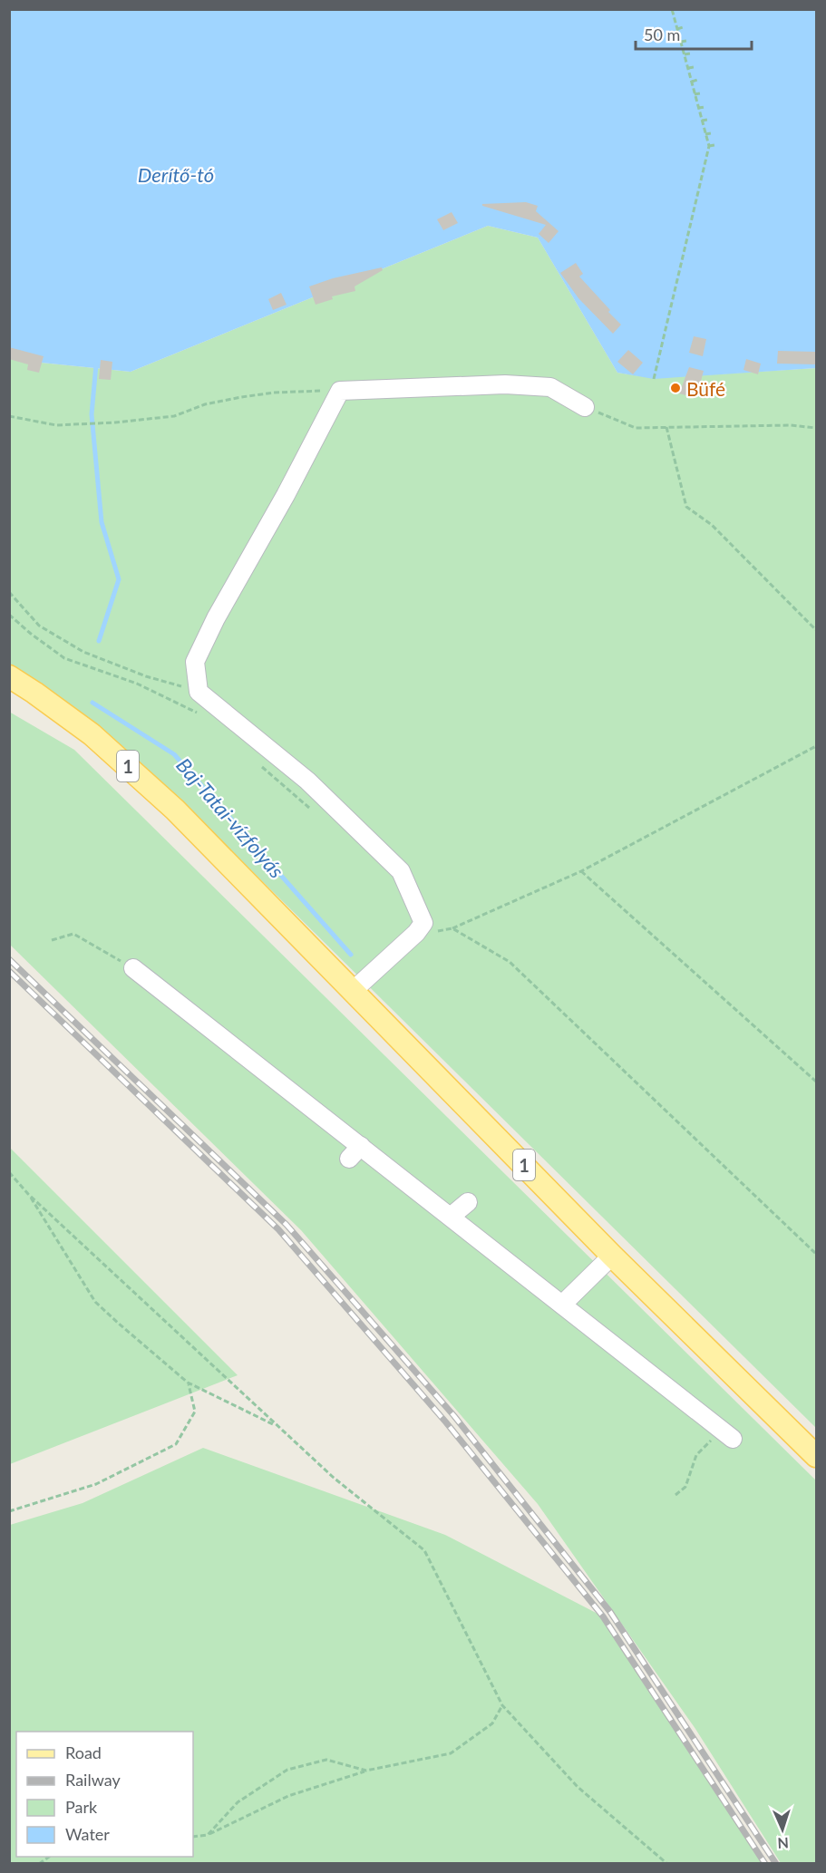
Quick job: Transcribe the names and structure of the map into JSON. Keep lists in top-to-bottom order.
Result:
{
  "streets": {
    "main road": ["1"]
  },
  "water": ["Derítő-tó", "Baj-Tatai-vízfolyás"],
  "places": ["Büfé"],
  "legend": [
    "Road",
    "Railway",
    "Park",
    "Water"
  ],
  "scale_bar": "50 m",
  "north": "bottom"
}
